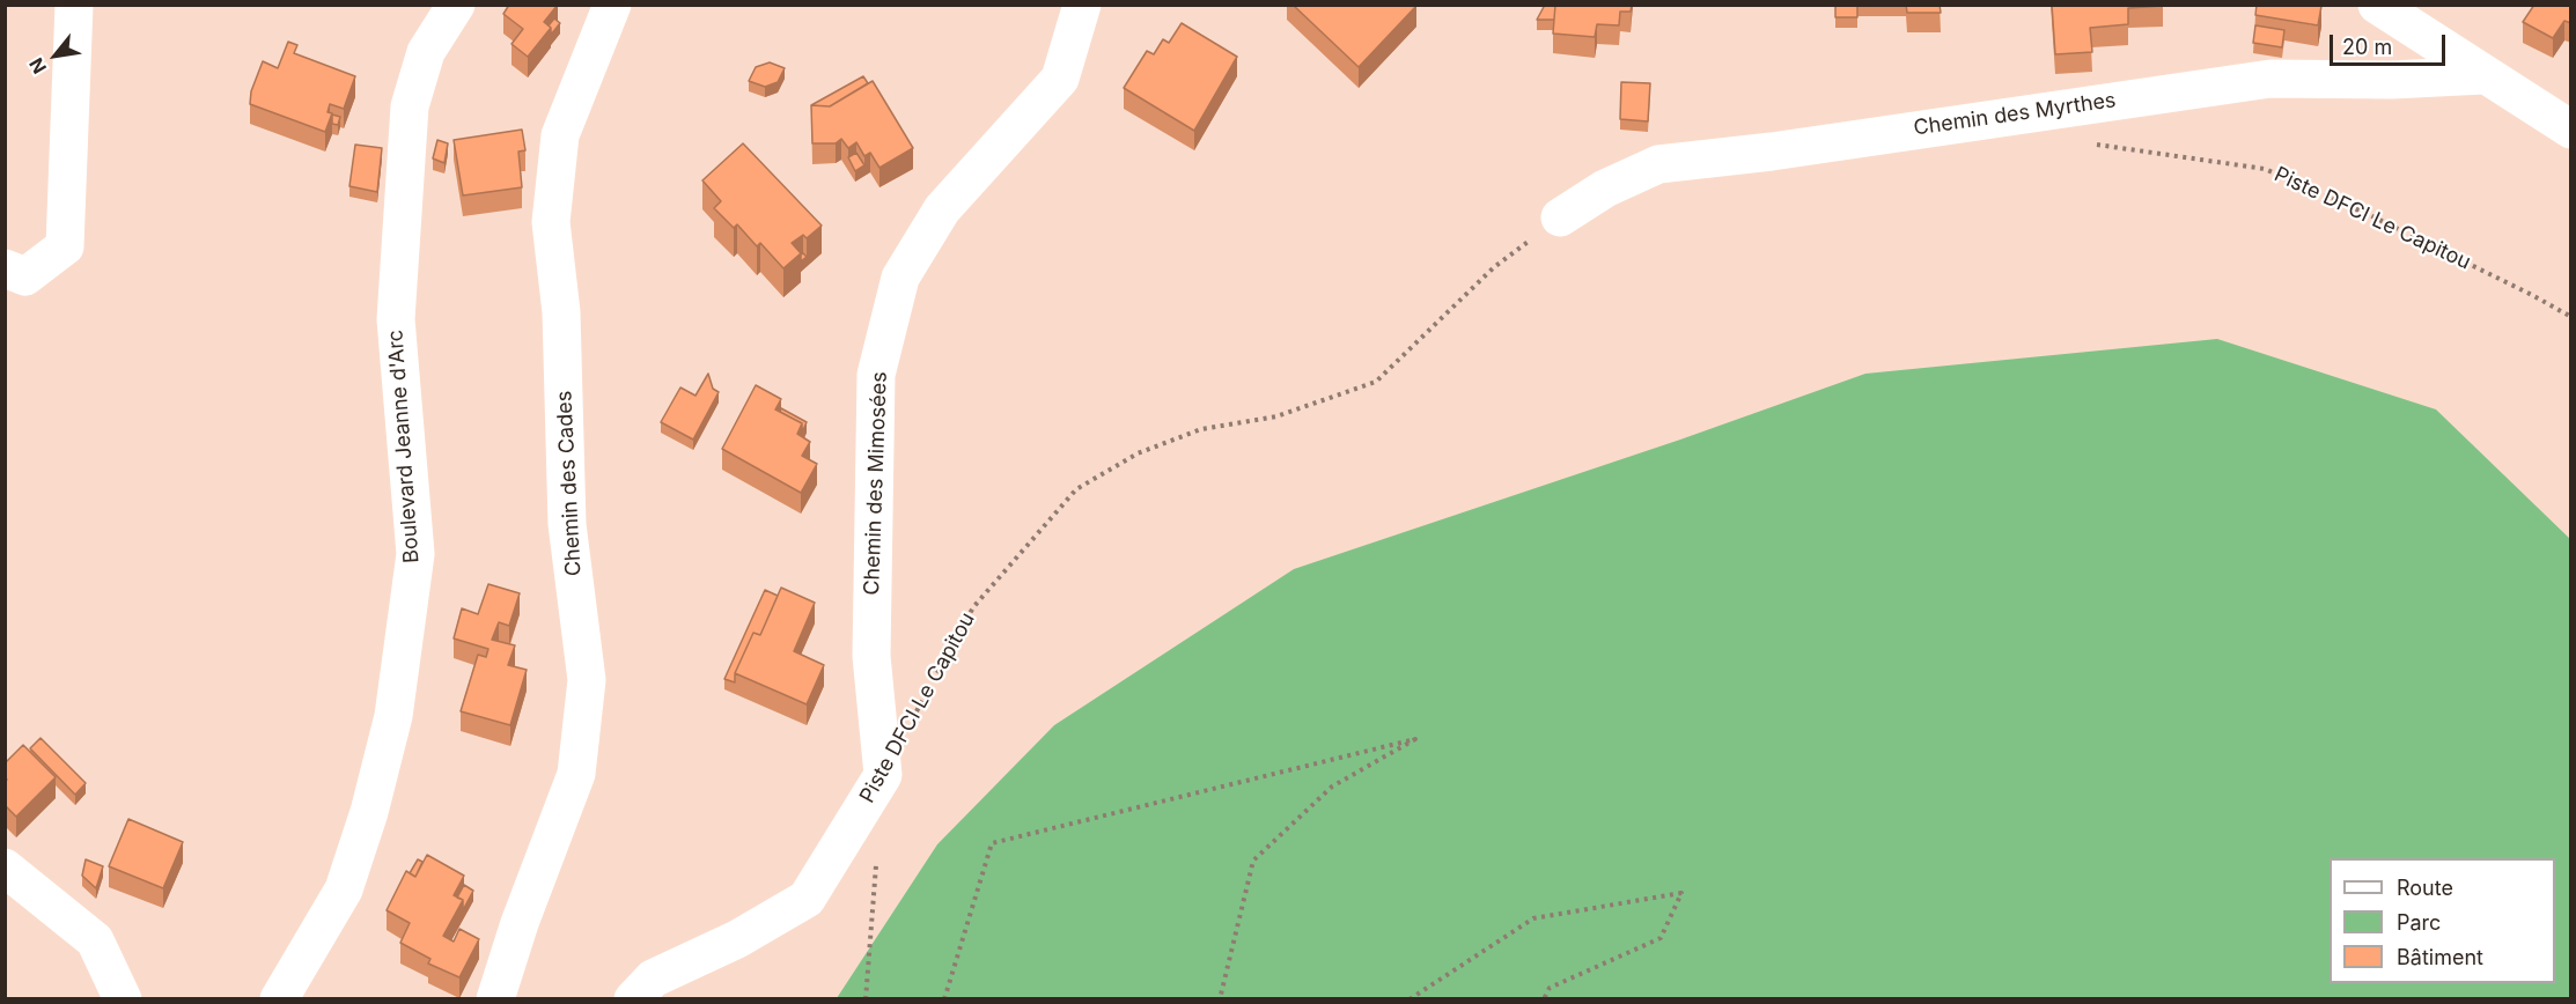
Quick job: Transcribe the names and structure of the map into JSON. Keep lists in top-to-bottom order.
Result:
{
  "streets": {
    "street": [
      "Chemin des Myrthes",
      "Piste DFCI Le Capitou",
      "Boulevard Jeanne d'Arc",
      "Chemin des Cades",
      "Chemin des Mimosées"
    ]
  },
  "crossings": [
    ["Chemin des Myrthes", "Piste DFCI Le Capitou"],
    ["Piste DFCI Le Capitou", "Chemin des Mimosées"]
  ],
  "legend": ["Route", "Parc", "Bâtiment"],
  "scale_bar": "20 m",
  "north": "bottom left"
}
